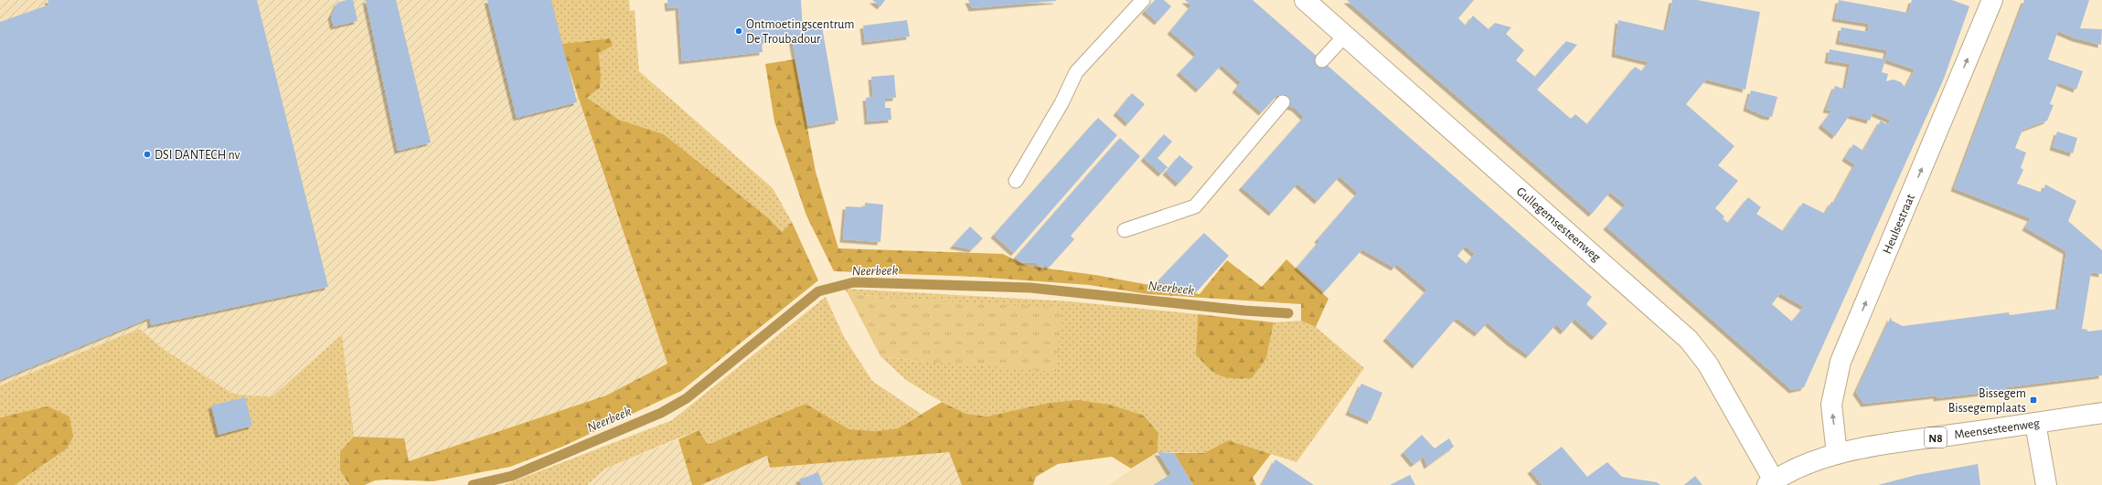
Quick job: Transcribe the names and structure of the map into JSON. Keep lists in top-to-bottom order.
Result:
{
  "streets": {
    "street": [
      "Gullegemsesteenweg",
      "Heulsestraat",
      "Meensesteenweg",
      "N8"
    ]
  },
  "crossings": [
    ["Gullegemsesteenweg", "Meensesteenweg"],
    ["Heulsestraat", "Meensesteenweg"]
  ],
  "one_way": ["Heulsestraat"],
  "water": ["Neerbeek"],
  "places": {
    "other": ["Ontmoetingscentrum De Troubadour", "DSI DANTECH nv"],
    "transit": ["Bissegem Bissegemplaats"]
  }
}
